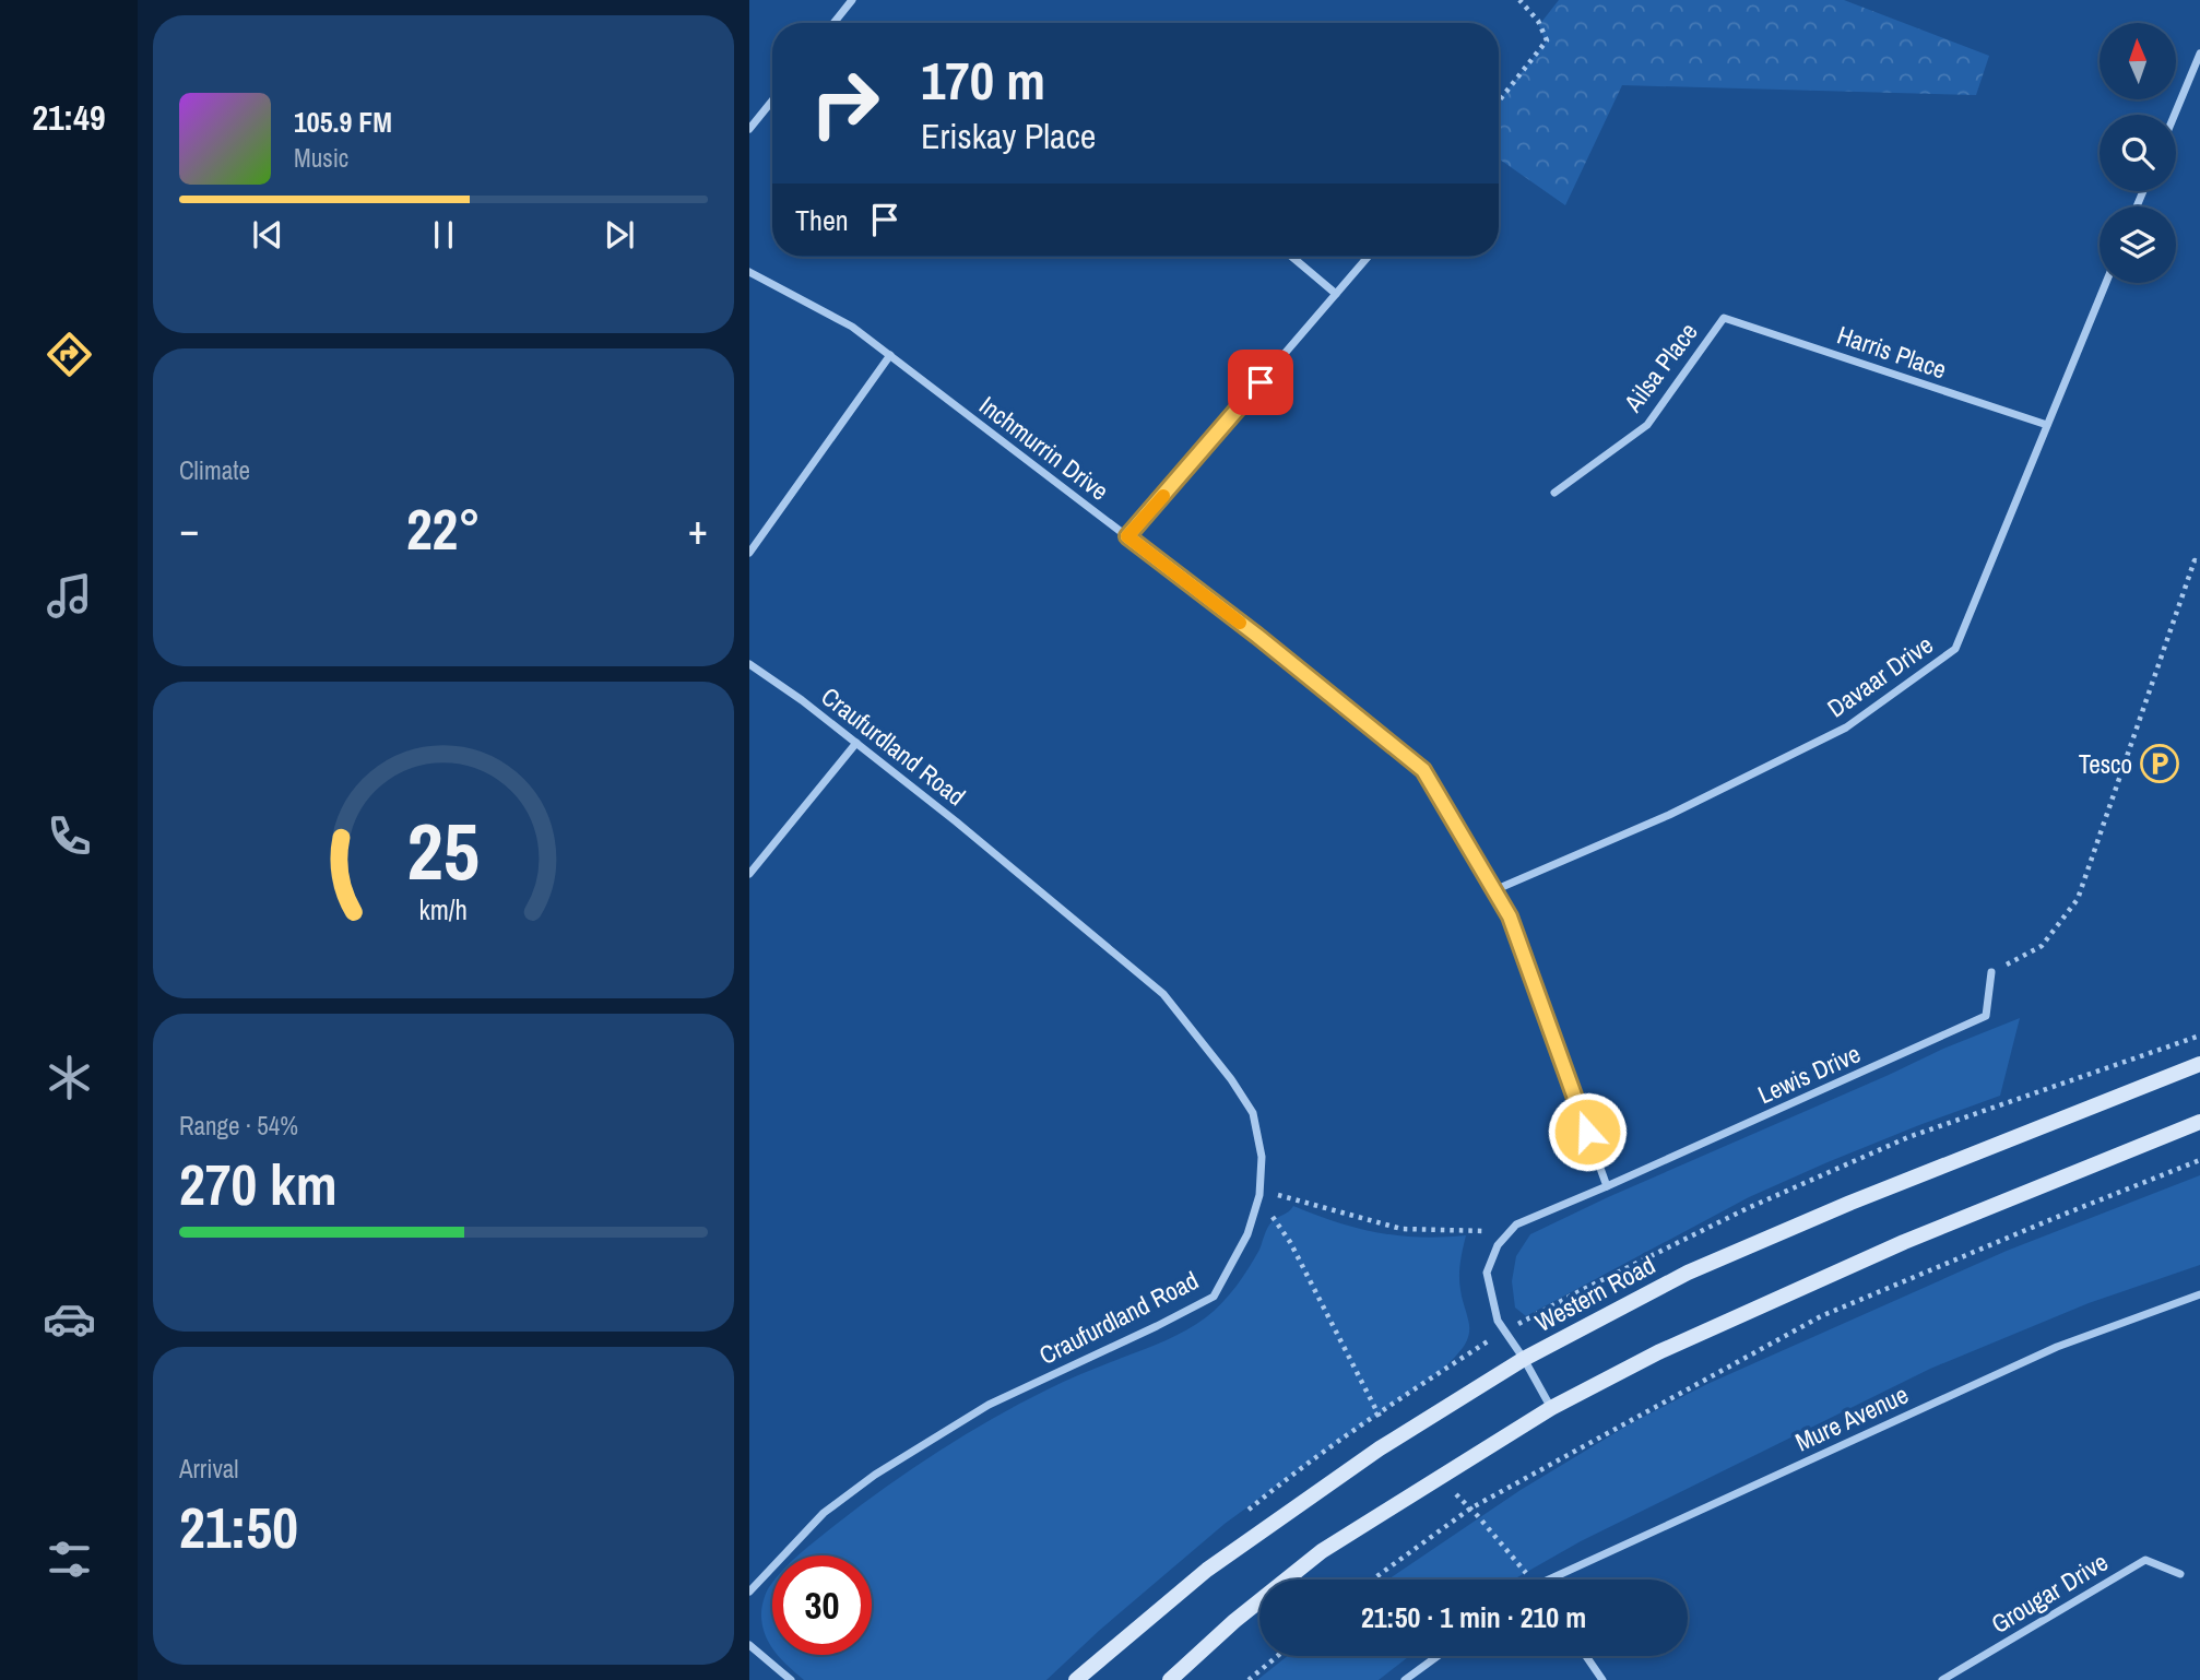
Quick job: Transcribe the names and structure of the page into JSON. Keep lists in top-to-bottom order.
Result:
{
  "streets": {
    "main road": ["Western Road"],
    "street": [
      "Harris Place",
      "Ailsa Place",
      "Inchmurrin Drive",
      "Davaar Drive",
      "Craufurdland Road",
      "Lewis Drive",
      "Mure Avenue",
      "Grougar Drive"
    ]
  },
  "crossings": [
    ["Harris Place", "Ailsa Place"],
    ["Harris Place", "Davaar Drive"],
    ["Inchmurrin Drive", "Davaar Drive"],
    ["Inchmurrin Drive", "Lewis Drive"]
  ],
  "places": {
    "parking": ["Tesco"]
  },
  "north": "top",
  "page": {
    "tabs": "21:49",
    "turn": ["170 m", "Eriskay Place"],
    "song": ["105.9 FM", "Music"],
    "then": "Then",
    "tile": [
      "Climate",
      ["Range · 54%", "270 km"],
      ["Arrival", "21:50"]
    ],
    "heat": ["−", "22°", "+"],
    "limit": "30",
    "trip": "21:50 · 1 min · 210 m",
    "gauge": ["25", "km/h"]
  }
}
